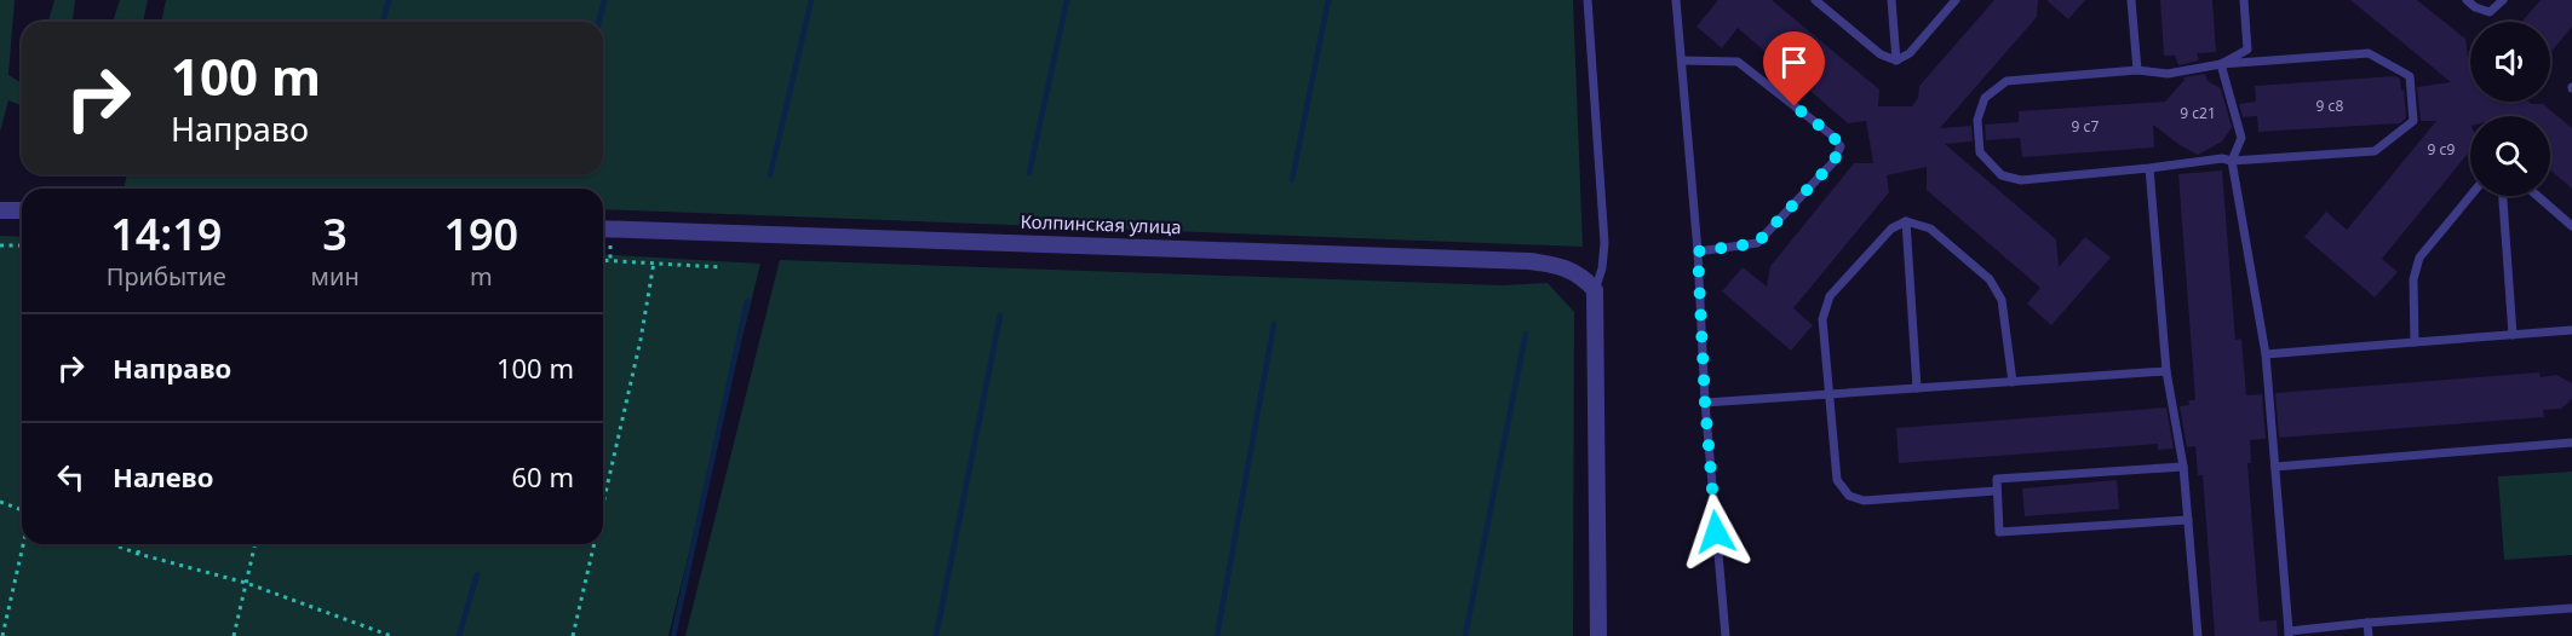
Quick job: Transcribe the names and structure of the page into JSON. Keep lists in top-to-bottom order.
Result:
{
  "streets": {
    "street": ["Колпинская улица"]
  },
  "house_numbers": [
    "9 с8",
    "9 с21",
    "9 с7",
    "9 с9"
  ],
  "page": {
    "turn": ["100 m", "Направо"],
    "eta": [
      "14:19",
      "Прибытие",
      "3",
      "мин",
      "190",
      "m"
    ],
    "list": [
      {
        "name": "Направо",
        "value": "100 m"
      },
      {
        "name": "Налево",
        "value": "60 m"
      }
    ]
  }
}
